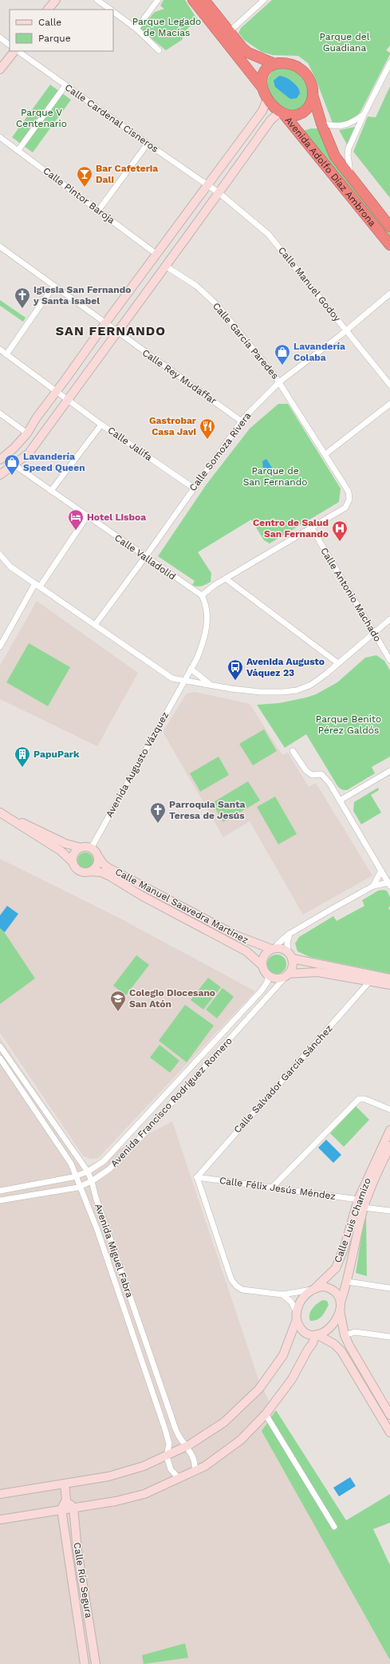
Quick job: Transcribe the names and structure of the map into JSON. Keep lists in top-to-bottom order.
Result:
{
  "streets": {
    "highway": ["Avenida Adolfo Díaz Ambrona"],
    "main road": ["Calle Manuel Saavedra Martínez", "Calle Luis Chamizo", "Calle Río Segura"],
    "street": [
      "Calle Cardenal Cisneros",
      "Calle Pintor Baroja",
      "Calle Manuel Godoy",
      "Calle García Paredes",
      "Calle Rey Mudaffar",
      "Calle Jalifa",
      "Calle Somoza Rivera",
      "Calle Valladolid",
      "Calle Antonio Machado",
      "Avenida Augusto Vázquez",
      "Calle Salvador García Sánchez",
      "Avenida Francisco Rodríguez Romero",
      "Calle Félix Jesús Méndez",
      "Avenida Miguel Fabra"
    ]
  },
  "crossings": [
    ["Calle Cardenal Cisneros", "Calle Manuel Godoy"],
    ["Calle Manuel Godoy", "Calle Somoza Rivera"],
    ["Calle García Paredes", "Calle Somoza Rivera"],
    ["Calle Rey Mudaffar", "Calle Somoza Rivera"],
    ["Calle Jalifa", "Calle Somoza Rivera"],
    ["Calle Somoza Rivera", "Calle Valladolid"],
    ["Avenida Augusto Vázquez", "Calle Manuel Saavedra Martínez"],
    ["Calle Manuel Saavedra Martínez", "Avenida Francisco Rodríguez Romero"],
    ["Calle Salvador García Sánchez", "Calle Félix Jesús Méndez"],
    ["Avenida Francisco Rodríguez Romero", "Avenida Miguel Fabra"],
    ["Calle Félix Jesús Méndez", "Calle Luis Chamizo"]
  ],
  "districts": ["SAN FERNANDO"],
  "parks": [
    "Parque Legado de Macías",
    "Parque del Guadiana",
    "Parque V Centenario",
    "Parque de San Fernando",
    "Parque Benito Pérez Galdós"
  ],
  "places": {
    "bar": ["Bar Cafeteria Dali"],
    "church": ["Iglesia San Fernando y Santa Isabel", "Parroquia Santa Teresa de Jesús"],
    "shop": ["Lavandería Colaba", "Lavandería Speed Queen"],
    "restaurant": ["Gastrobar Casa Javi"],
    "hotel": ["Hotel Lisboa"],
    "hospital": ["Centro de Salud San Fernando"],
    "bus stop": ["Avenida Augusto Váquez 23"],
    "building": ["PapuPark"],
    "school or university": ["Colegio Diocesano San Atón"]
  },
  "legend": ["Calle", "Parque"]
}
